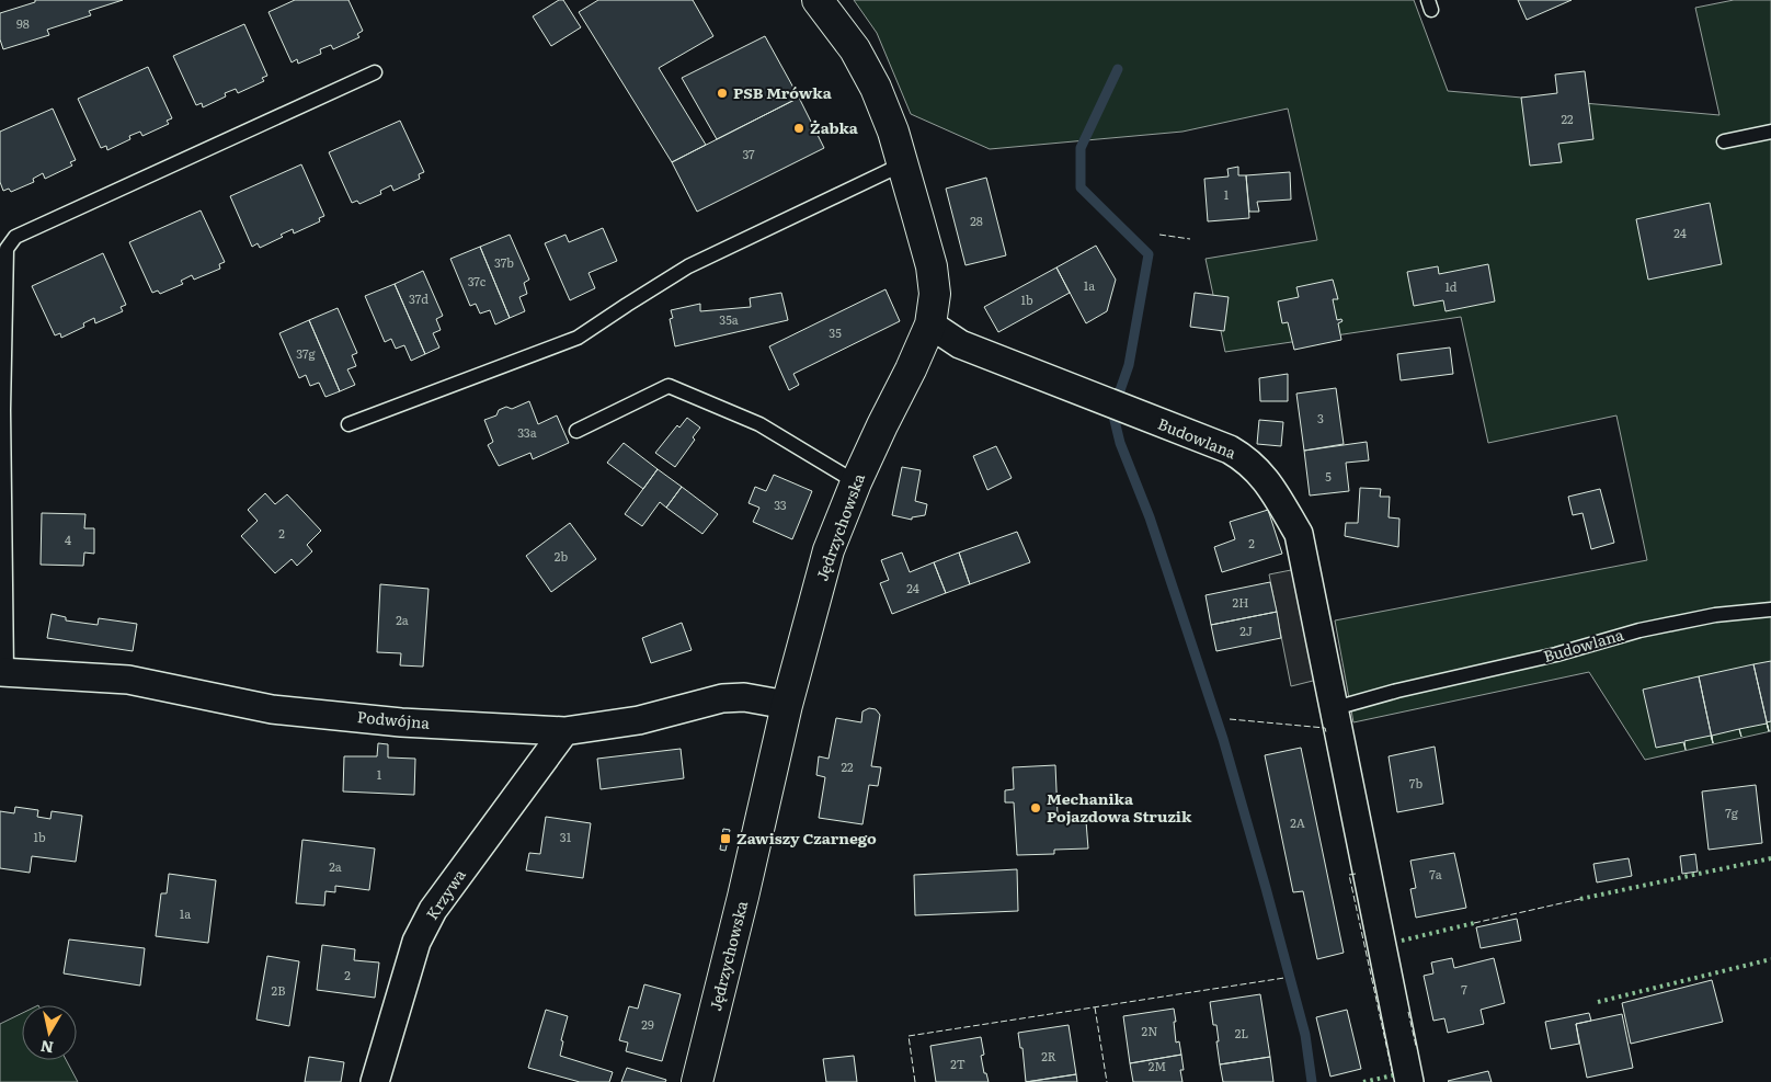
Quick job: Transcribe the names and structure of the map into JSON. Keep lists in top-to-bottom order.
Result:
{
  "streets": {
    "main road": ["Jędrzychowska"],
    "street": ["Budowlana", "Podwójna", "Krzywa"]
  },
  "crossings": [
    ["Budowlana", "Jędrzychowska"],
    ["Jędrzychowska", "Podwójna"],
    ["Podwójna", "Krzywa"]
  ],
  "places": {
    "other": ["PSB Mrówka", "Żabka", "Mechanika Pojazdowa Struzik"],
    "transit": ["Zawiszy Czarnego"]
  },
  "house_numbers": [
    "98",
    "22",
    "37",
    "1",
    "28",
    "24",
    "37b",
    "37c",
    "1a",
    "1d",
    "37d",
    "1b",
    "35a",
    "35",
    "37g",
    "3",
    "33a",
    "5",
    "33",
    "2",
    "4",
    "2",
    "2b",
    "24",
    "2H",
    "2a",
    "2J",
    "22",
    "1",
    "7b",
    "7g",
    "2A",
    "1b",
    "31",
    "2a",
    "7a",
    "1a",
    "2",
    "7",
    "2B",
    "29",
    "2N",
    "2L",
    "2R",
    "2T",
    "2M"
  ],
  "north": "bottom"
}
